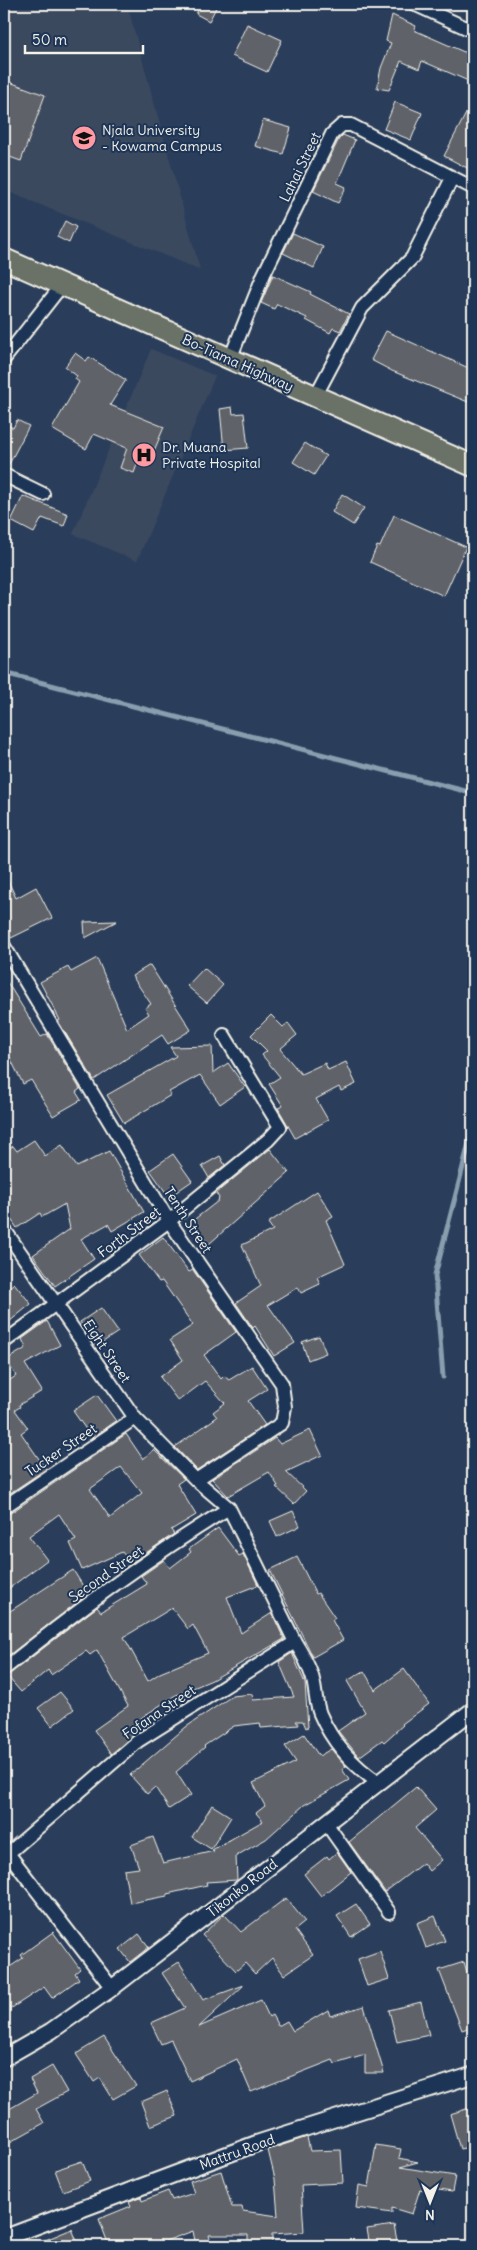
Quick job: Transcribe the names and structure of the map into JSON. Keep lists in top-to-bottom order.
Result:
{
  "streets": {
    "highway": ["Bo-Tiama Highway"],
    "street": [
      "Lahai Street",
      "Tenth Street",
      "Forth Street",
      "Eight Street",
      "Tucker Street",
      "Second Street",
      "Fofana Street",
      "Tikonko Road",
      "Mattru Road"
    ]
  },
  "crossings": [
    ["Lahai Street", "Bo-Tiama Highway"],
    ["Tenth Street", "Forth Street"],
    ["Tenth Street", "Eight Street"],
    ["Forth Street", "Eight Street"],
    ["Eight Street", "Tucker Street"],
    ["Eight Street", "Second Street"]
  ],
  "places": {
    "school or university": ["Njala University - Kowama Campus"],
    "hospital": ["Dr. Muana Private Hospital"]
  },
  "scale_bar": "50 m",
  "north": "bottom"
}
